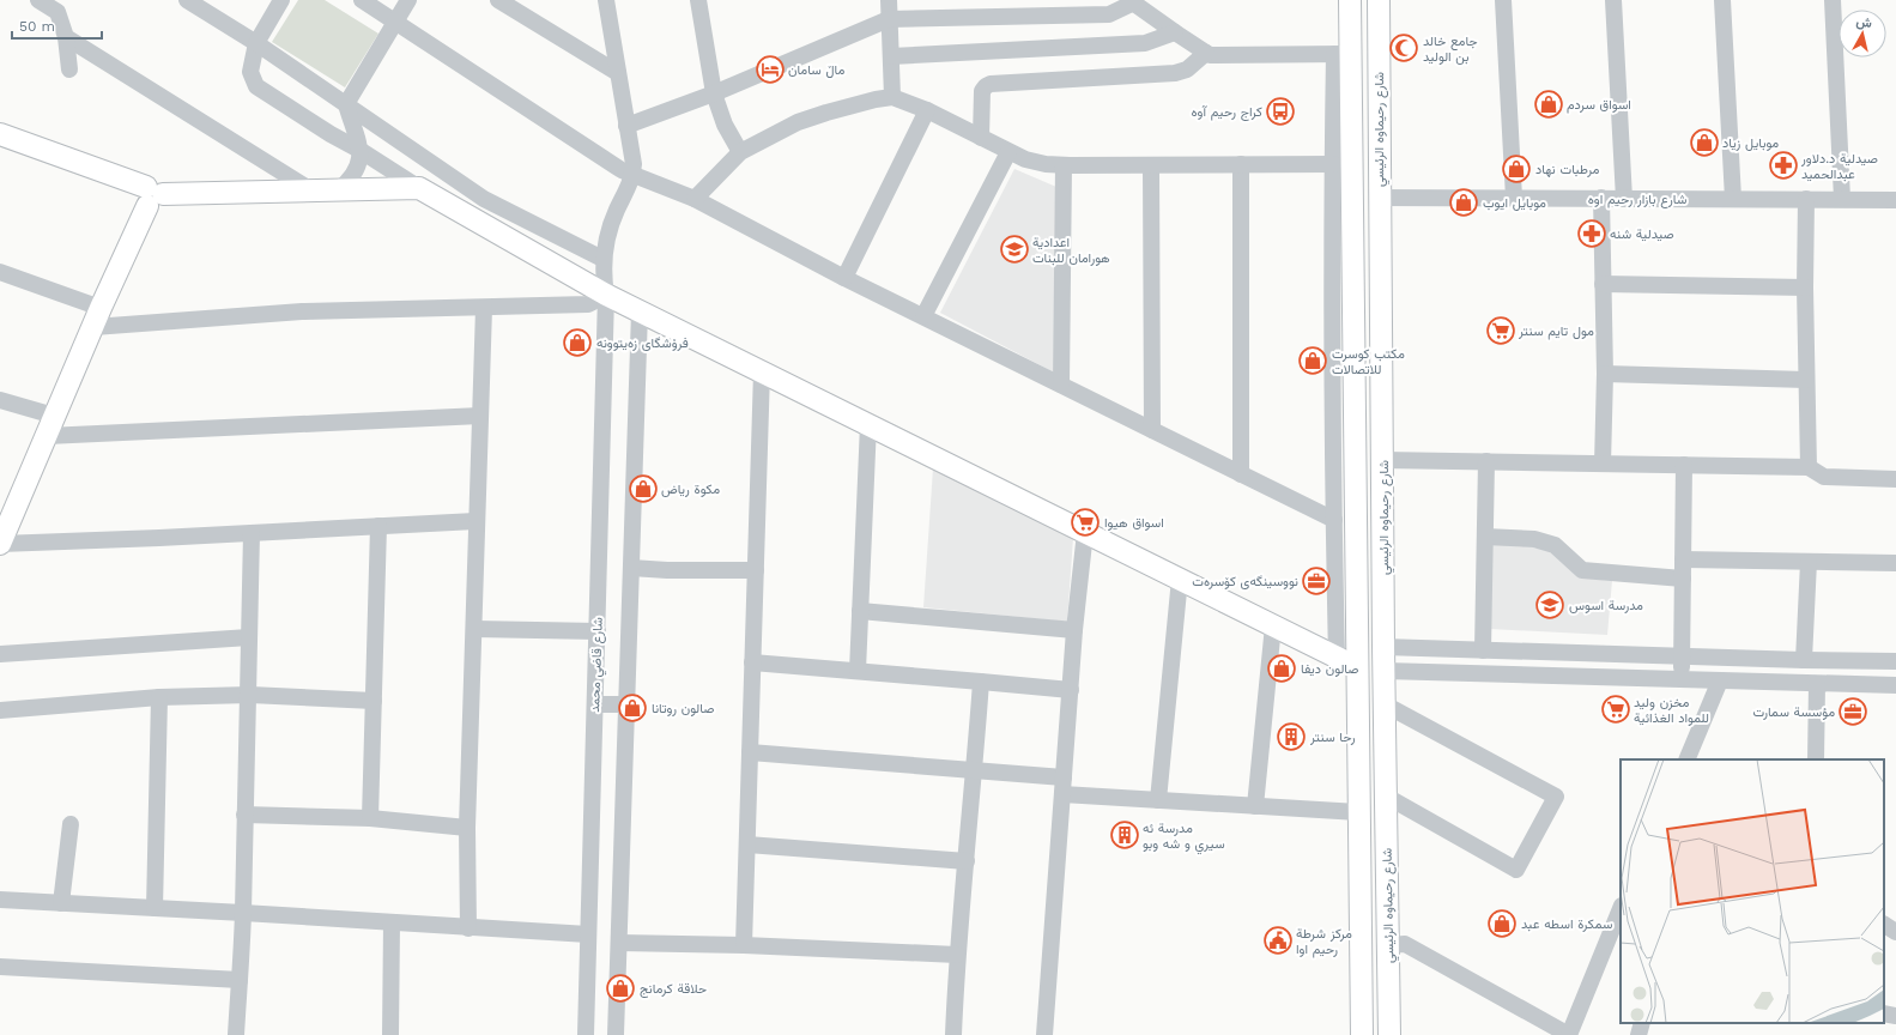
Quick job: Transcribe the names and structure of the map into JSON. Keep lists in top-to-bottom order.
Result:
{
  "streets": {
    "main road": ["شارع رحيماوه الرئيسي"],
    "street": ["شارع بازار رحيم اوه", "شارع قاضي محمد"]
  },
  "crossings": [
    ["شارع رحيماوه الرئيسي", "شارع بازار رحيم اوه"]
  ],
  "places": {
    "mosque": ["جامع خالد بن الوليد"],
    "hotel": ["ماڵ سامان"],
    "shop": [
      "اسواق سردم",
      "موبايل زياد",
      "مرطبات نهاد",
      "موبايل ايوب",
      "فرۆشگای زەیتوونە",
      "مكتب كوسرت للاتصالات",
      "مكوة رياض",
      "صالون ديفا",
      "صالون روتانا",
      "سمكرة اسطه عبد",
      "حلاقة كرمانج"
    ],
    "bus stop": ["كراج رحيم آوه"],
    "pharmacy": ["صيدلية د.دلاور عبدالحميد", "صيدلية شنه"],
    "school or university": ["اعدادية هورامان للبنات", "مدرسة اسوس"],
    "supermarket": ["مول تايم سنتر", "اسواق هيوا", "مخزن وليد للمواد الغذائية"],
    "office": ["نووسینگەی کۆسرەت", "مؤسسة سمارت"],
    "building": ["رحا سنتر", "مدرسة ئه سيري و شه وبو"],
    "public building": ["مركز شرطة رحيم اوا"]
  },
  "scale_bar": "50 m",
  "north": "top"
}
